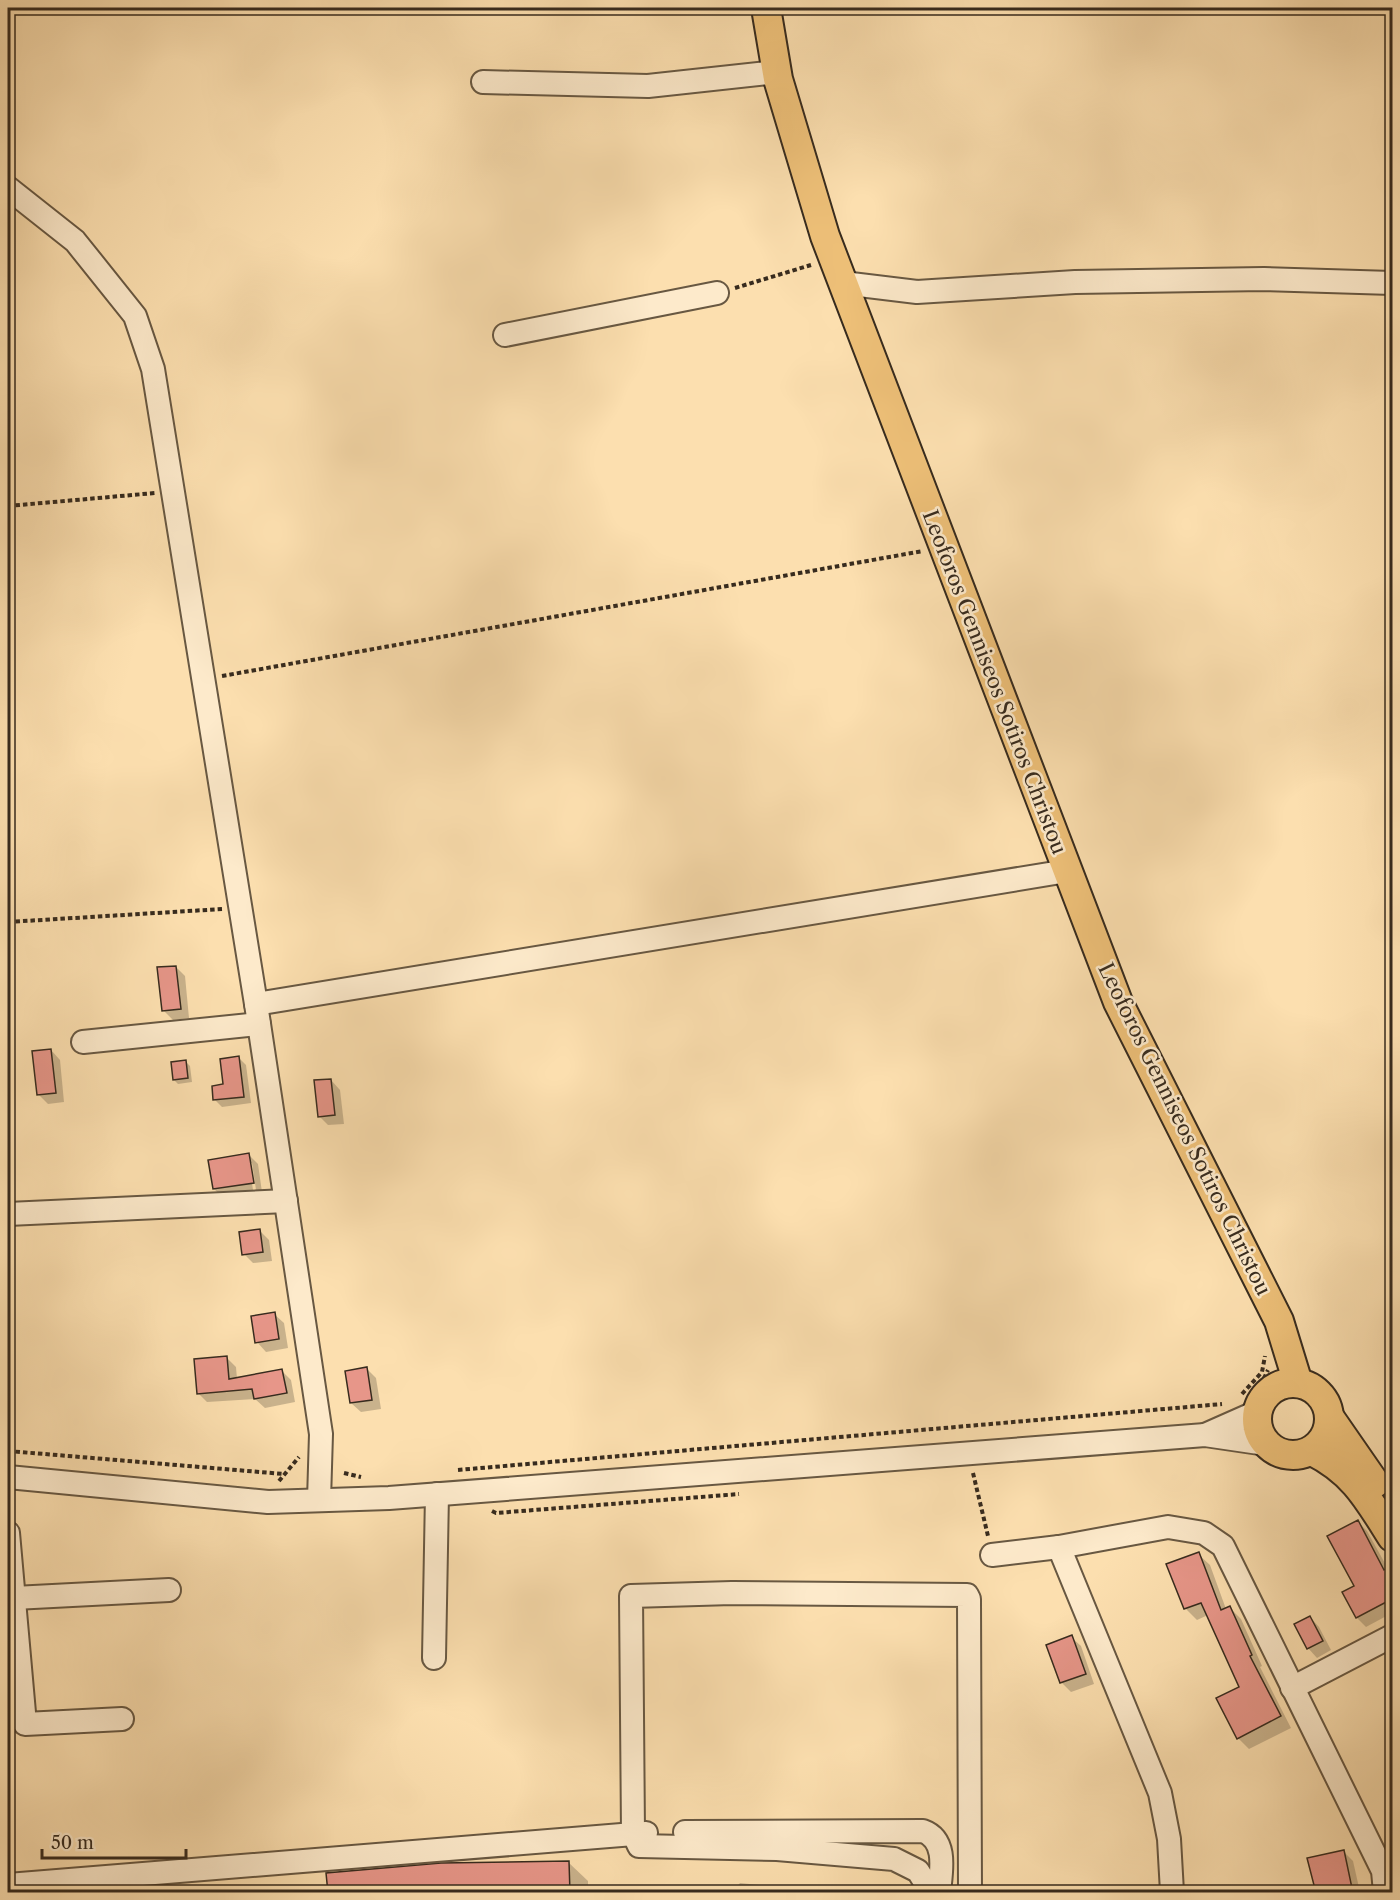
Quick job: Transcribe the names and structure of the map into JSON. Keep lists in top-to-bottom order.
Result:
{
  "streets": {
    "main road": ["Leoforos Genniseos Sotiros Christou"]
  },
  "scale_bar": "50 m"
}
